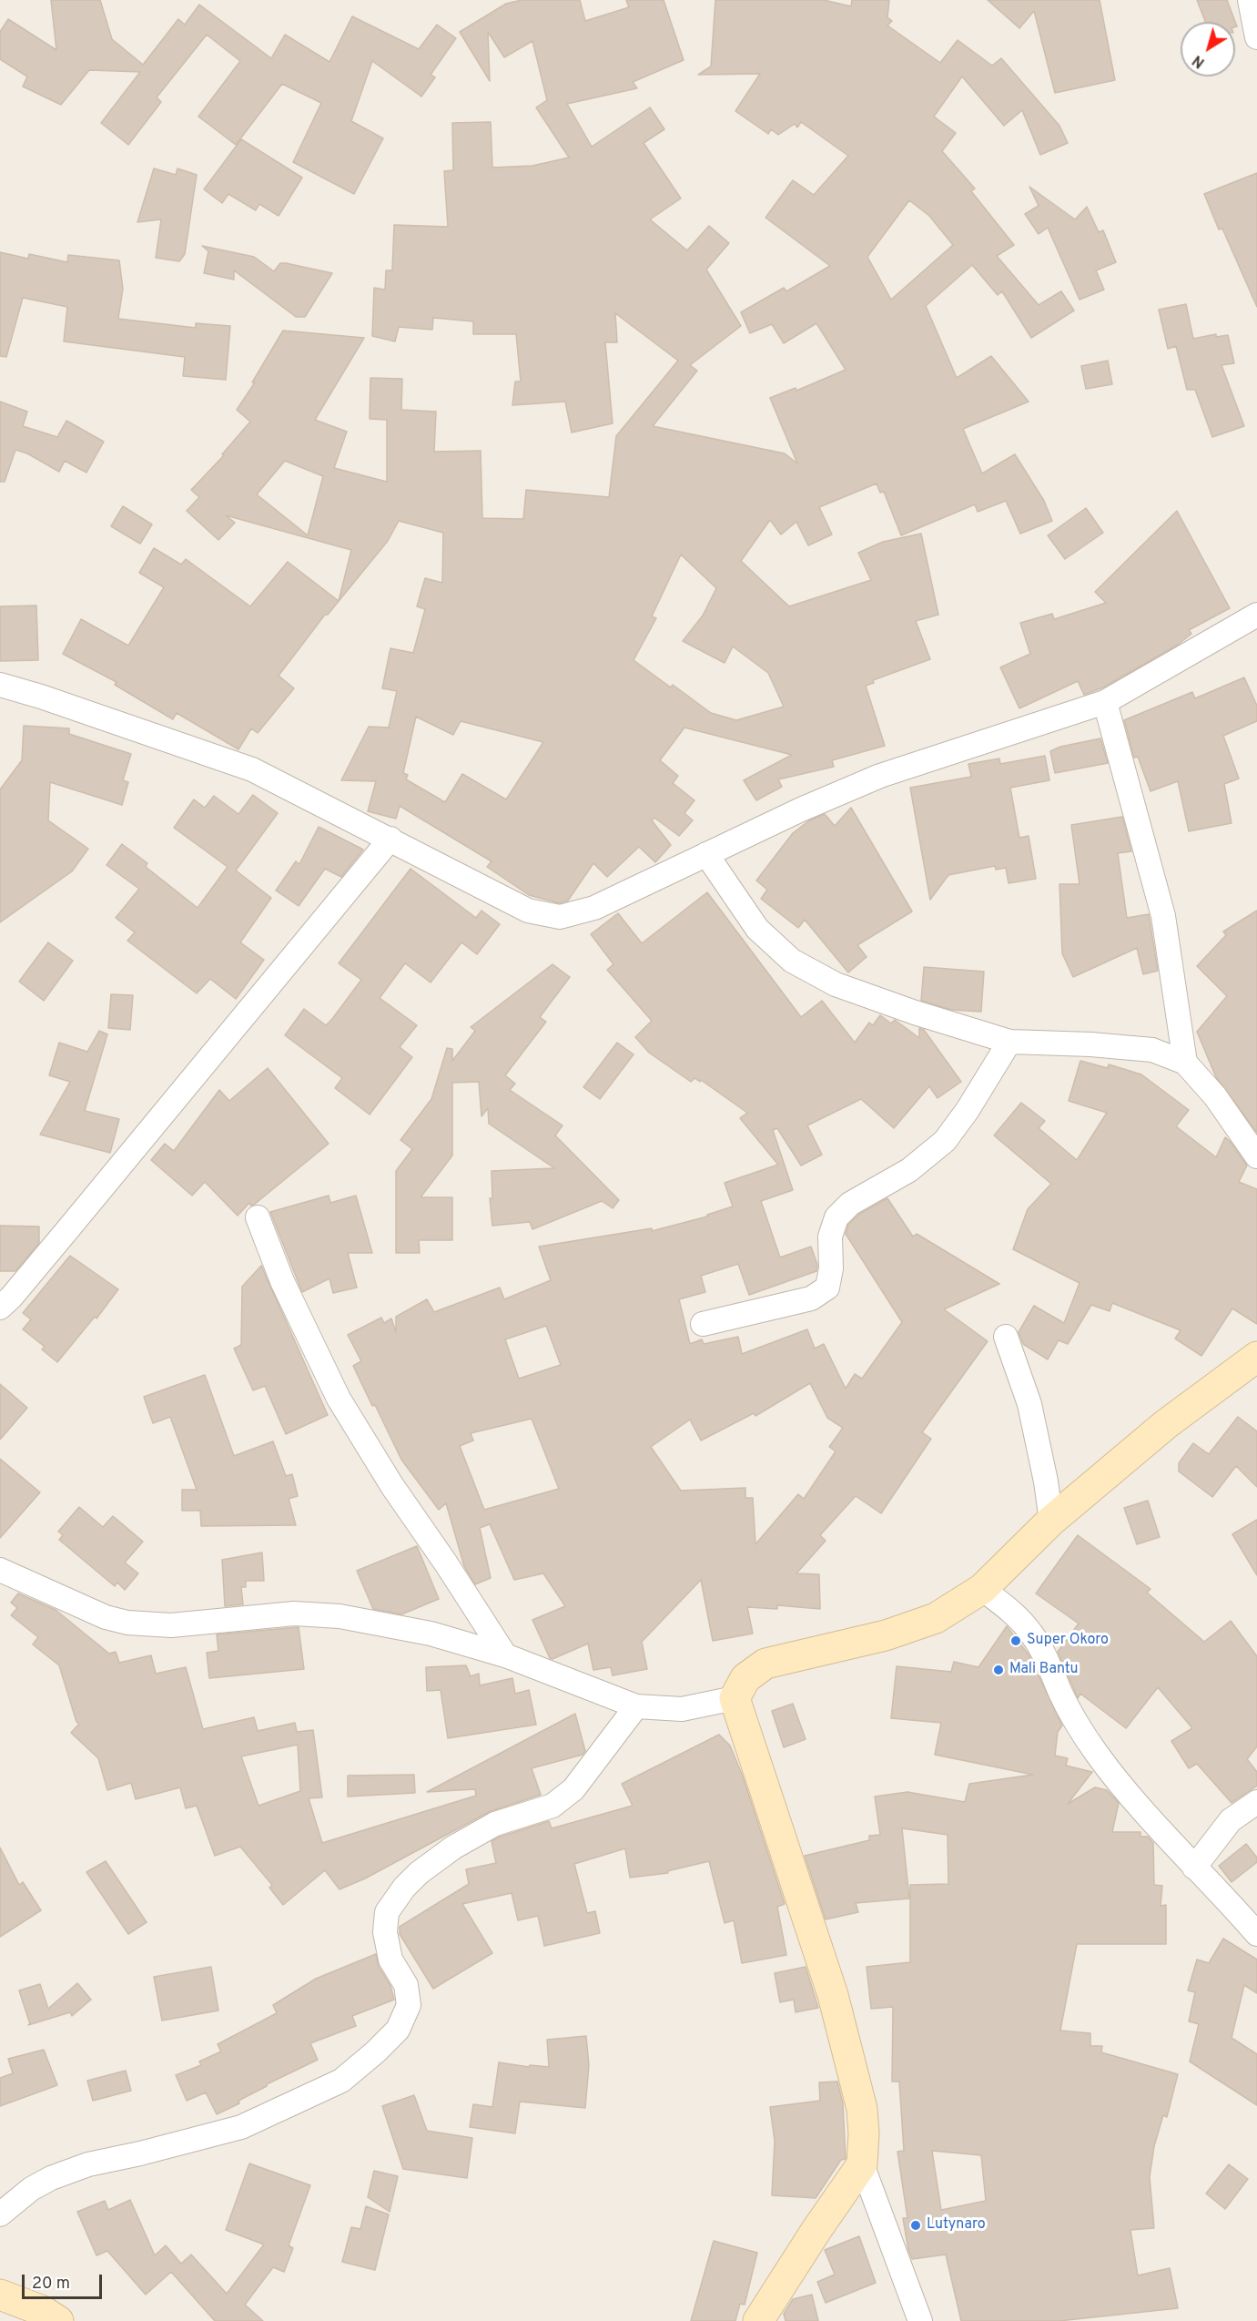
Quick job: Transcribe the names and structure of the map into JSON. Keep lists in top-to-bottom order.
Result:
{
  "places": ["Super Okoro", "Mali Bantu", "Lutynaro"],
  "scale_bar": "20 m",
  "north": "bottom left"
}
